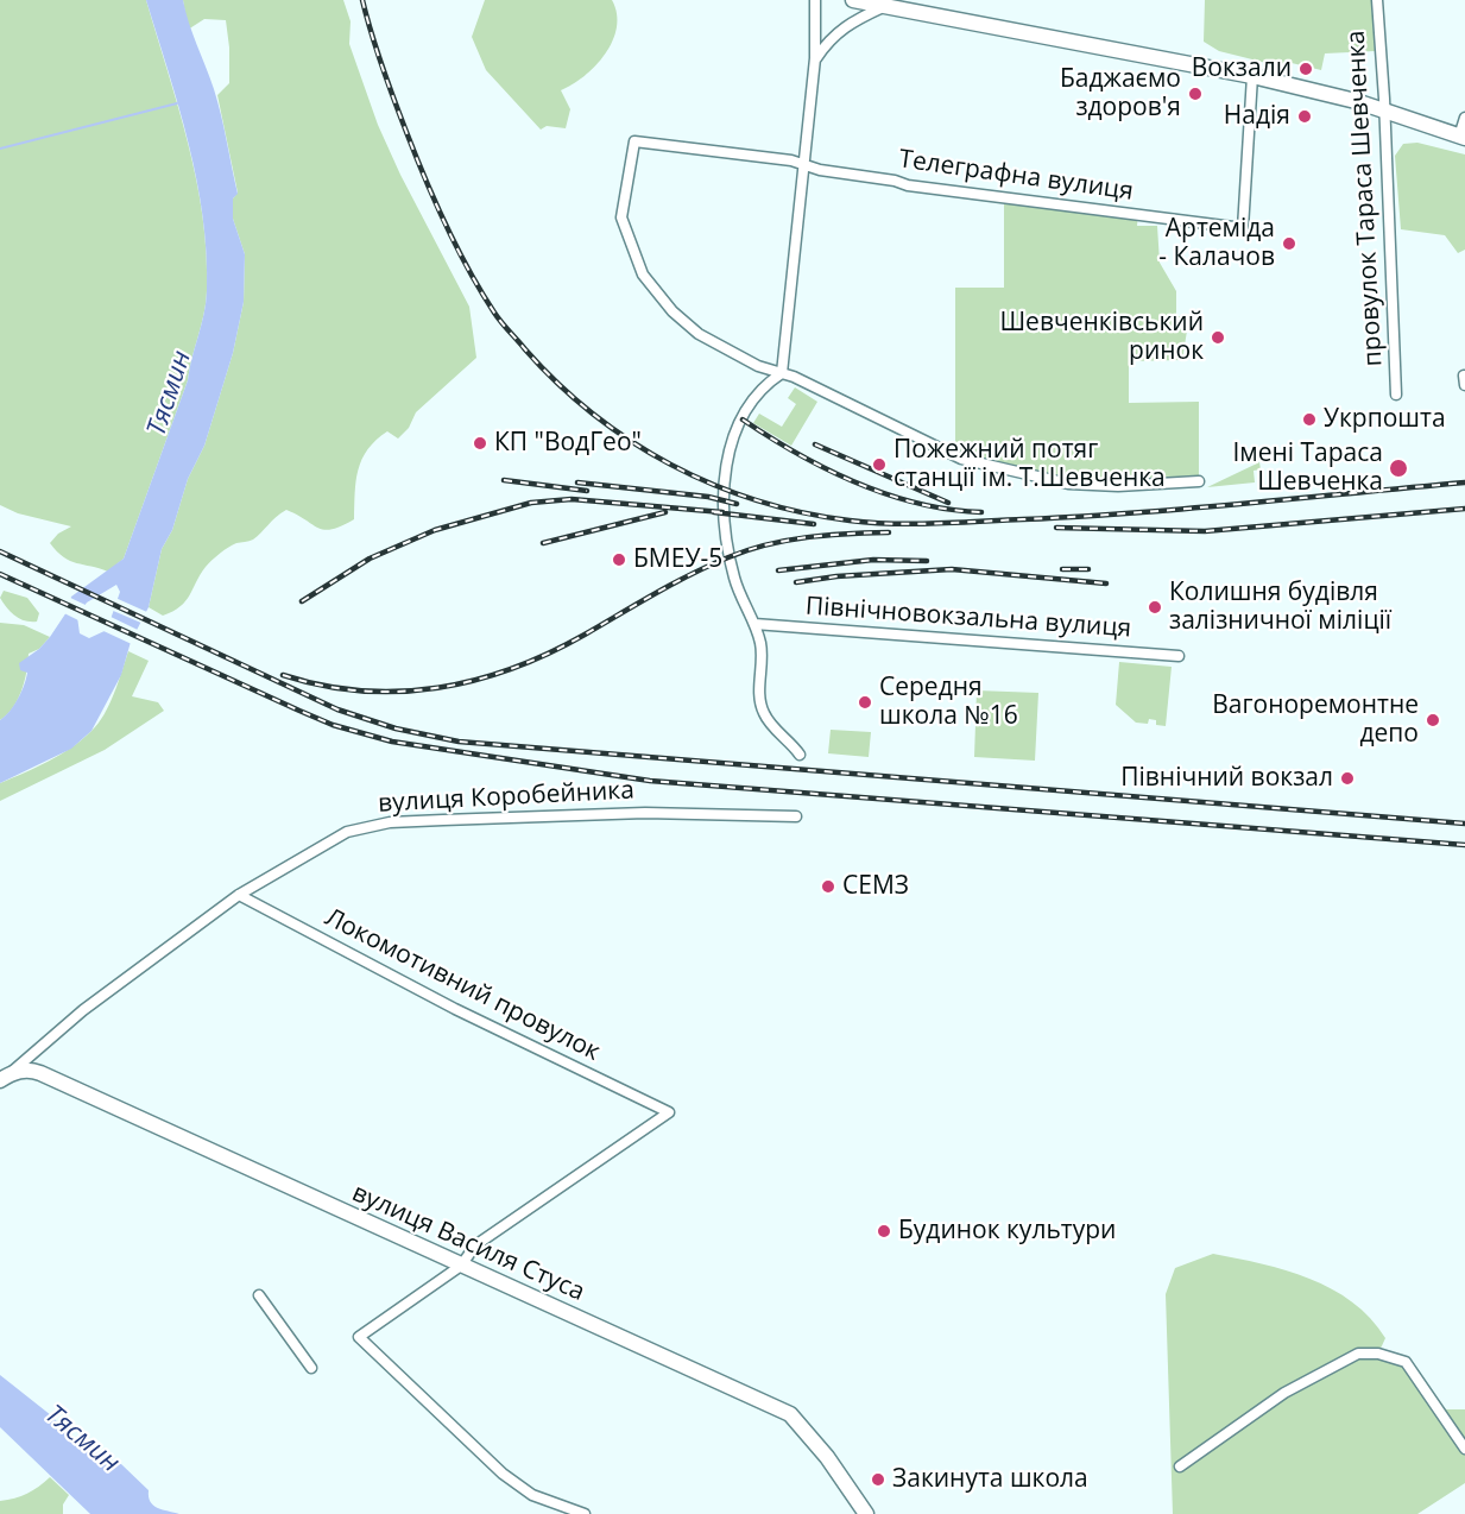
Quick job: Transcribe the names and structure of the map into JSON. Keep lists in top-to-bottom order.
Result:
{
  "streets": {
    "street": [
      "Телеграфна вулиця",
      "провулок Тараса Шевченка",
      "Північновокзальна вулиця",
      "вулиця Коробейника",
      "Локомотивний провулок",
      "вулиця Василя Стуса"
    ]
  },
  "crossings": [
    ["вулиця Коробейника", "Локомотивний провулок"],
    ["вулиця Коробейника", "вулиця Василя Стуса"],
    ["Локомотивний провулок", "вулиця Василя Стуса"]
  ],
  "water": ["Тясмин"],
  "places": [
    "Вокзали",
    "Баджаємо здоров'я",
    "Надія",
    "Артеміда - Калачов",
    "Шевченківський ринок",
    "Укрпошта",
    "КП \"ВодГео\"",
    "Пожежний потяг станції ім. Т.Шевченка",
    "Імені Тараса Шевченка",
    "БМЕУ-5",
    "Колишня будівля залізничної міліції",
    "Середня школа №16",
    "Вагоноремонтне депо",
    "Північний вокзал",
    "СЕМЗ",
    "Будинок культури",
    "Закинута школа"
  ]
}
